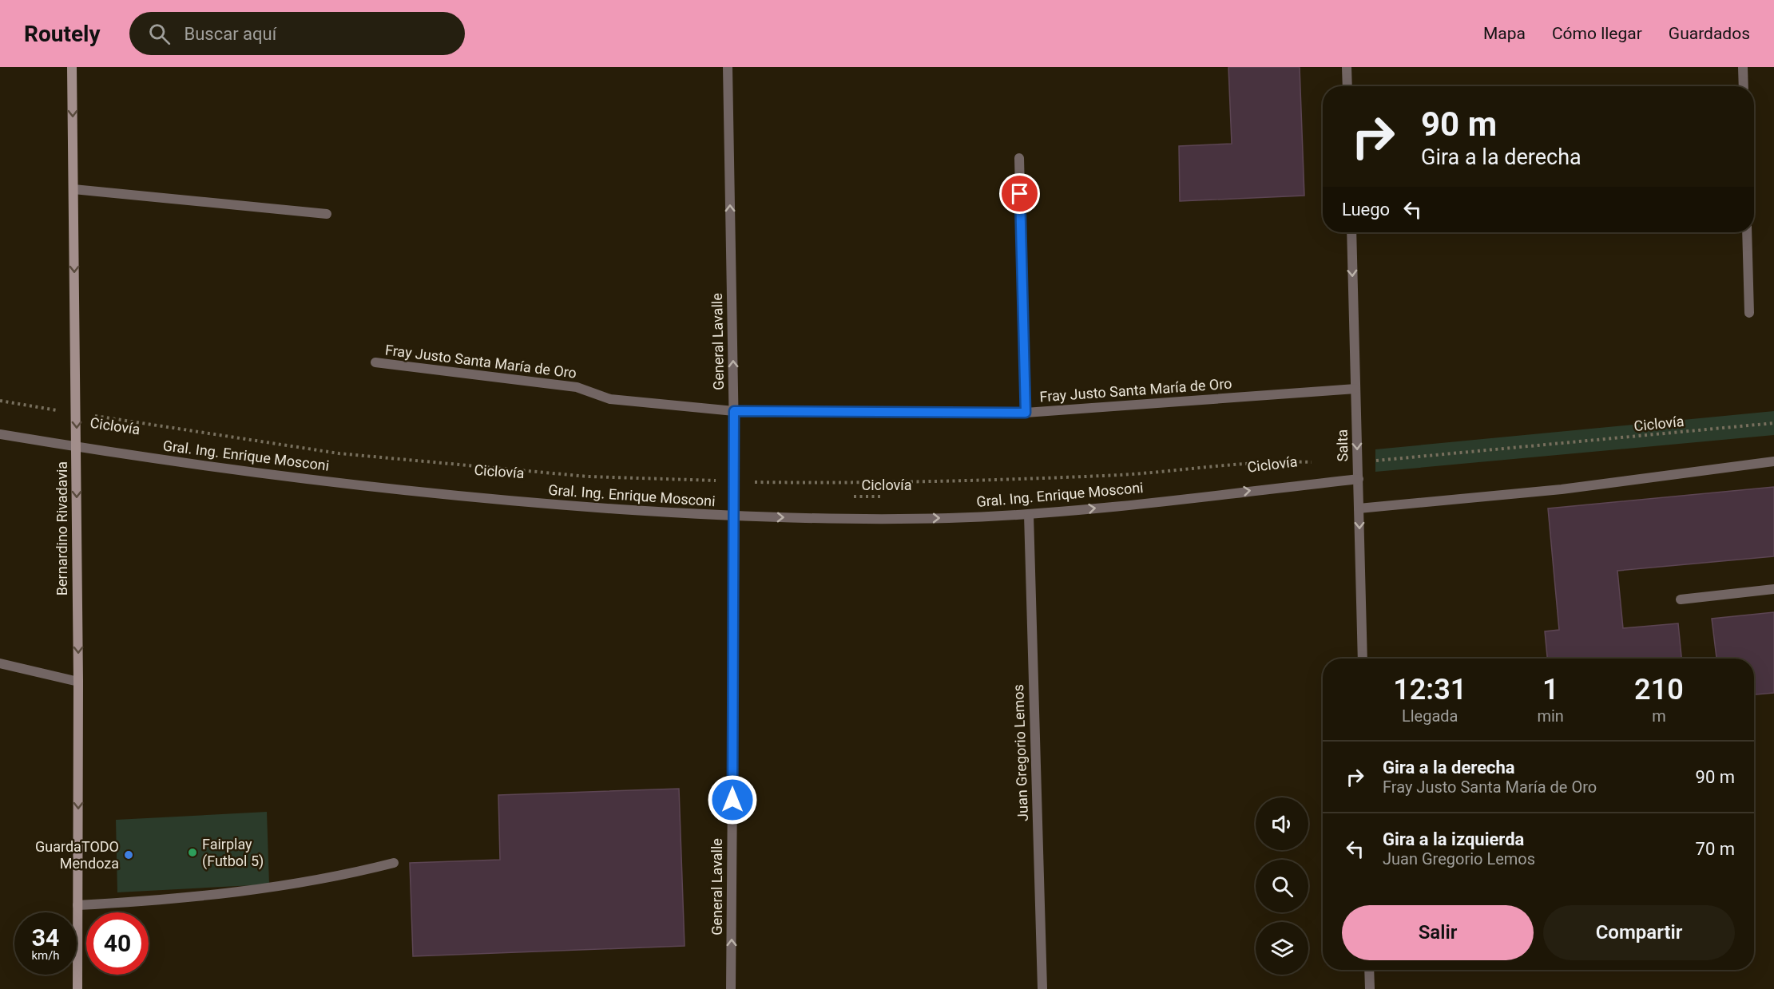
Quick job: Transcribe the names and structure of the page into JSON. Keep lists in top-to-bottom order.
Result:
{
  "streets": {
    "main road": ["Bernardino Rivadavia"],
    "street": [
      "General Lavalle",
      "Fray Justo Santa María de Oro",
      "Salta",
      "Gral. Ing. Enrique Mosconi",
      "Juan Gregorio Lemos"
    ],
    "path": ["Ciclovía"]
  },
  "crossings": [
    ["General Lavalle", "Fray Justo Santa María de Oro"],
    ["General Lavalle", "Gral. Ing. Enrique Mosconi"],
    ["Fray Justo Santa María de Oro", "Salta"],
    ["Ciclovía", "Salta"],
    ["Salta", "Gral. Ing. Enrique Mosconi"],
    ["Gral. Ing. Enrique Mosconi", "Bernardino Rivadavia"],
    ["Gral. Ing. Enrique Mosconi", "Juan Gregorio Lemos"]
  ],
  "one_way": [
    "General Lavalle",
    "Salta",
    "Gral. Ing. Enrique Mosconi",
    "Bernardino Rivadavia"
  ],
  "places": ["Fairplay (Futbol 5)", "GuardaTODO Mendoza"],
  "page": {
    "header": "Routely",
    "search": "Buscar aquí",
    "nav": ["Mapa", "Cómo llegar", "Guardados"],
    "turn": ["90 m", "Gira a la derecha"],
    "then": "Luego",
    "eta": [
      "12:31",
      "Llegada",
      "1",
      "min",
      "210",
      "m"
    ],
    "list": [
      {
        "name": "Gira a la derecha",
        "note": "Fray Justo Santa María de Oro",
        "value": "90 m"
      },
      {
        "name": "Gira a la izquierda",
        "note": "Juan Gregorio Lemos",
        "value": "70 m"
      }
    ],
    "buttons": ["Salir", "Compartir"],
    "speed": "34 km/h",
    "limit": "40"
  }
}
